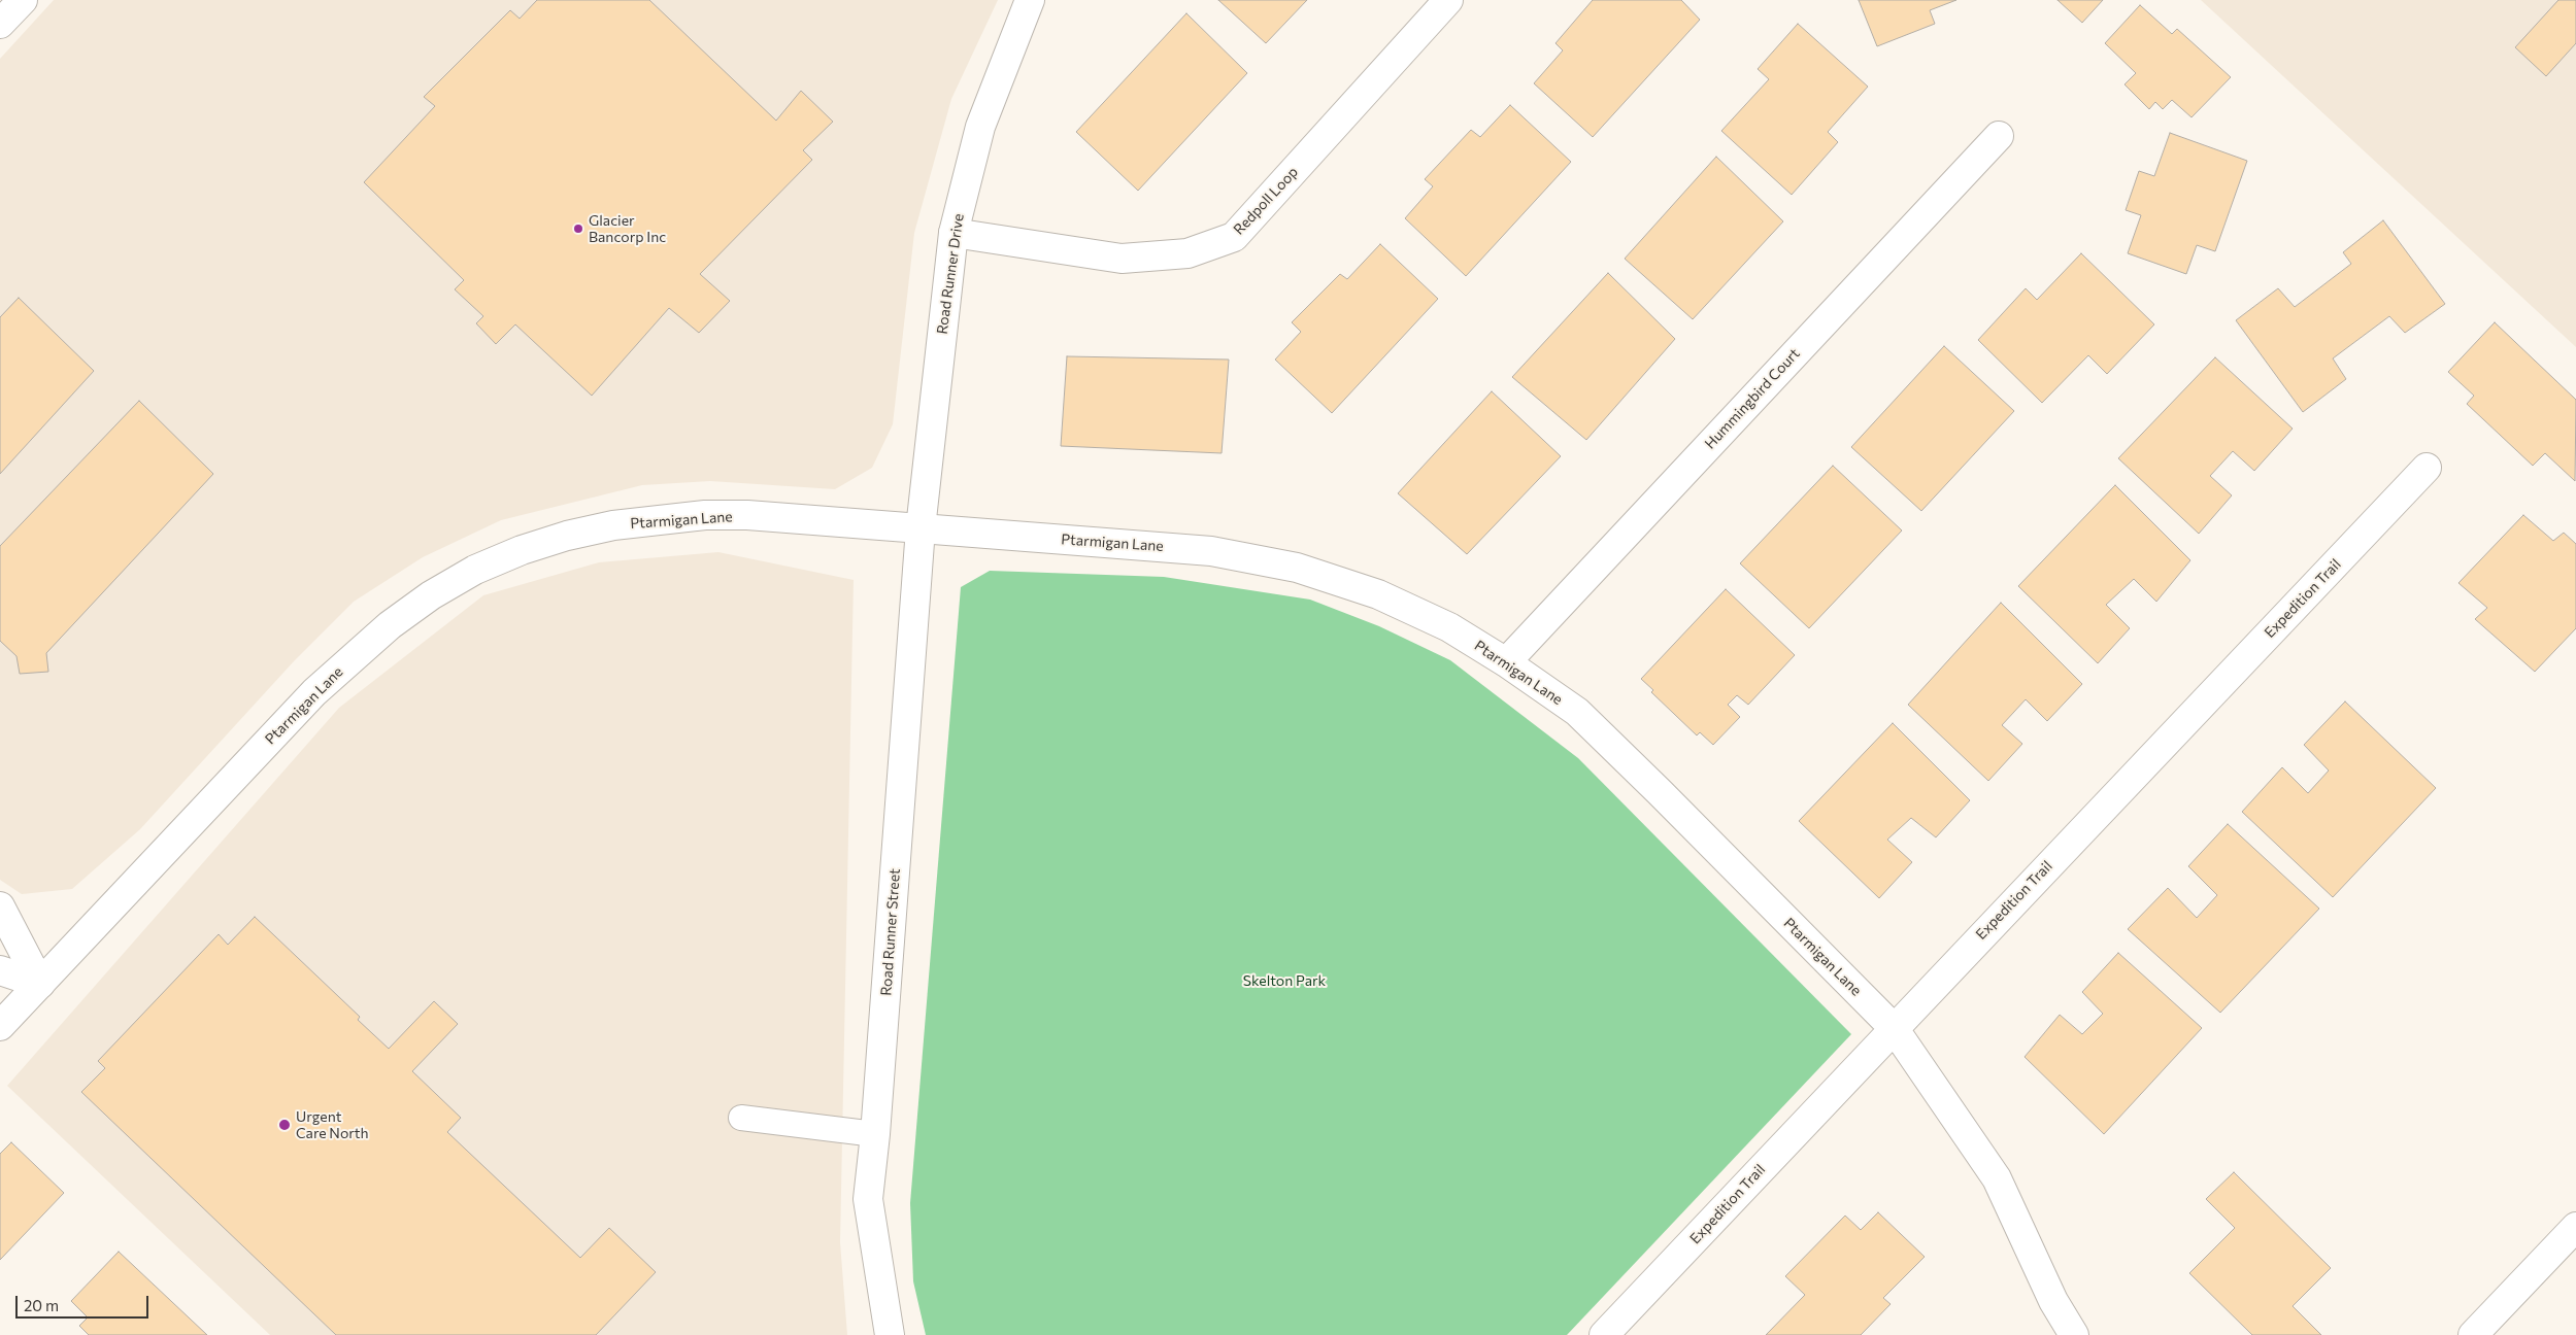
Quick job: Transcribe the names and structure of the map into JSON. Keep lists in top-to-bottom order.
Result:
{
  "streets": {
    "street": [
      "Redpoll Loop",
      "Road Runner Drive",
      "Hummingbird Court",
      "Ptarmigan Lane",
      "Expedition Trail",
      "Road Runner Street"
    ]
  },
  "crossings": [
    ["Redpoll Loop", "Road Runner Drive"],
    ["Road Runner Drive", "Ptarmigan Lane"],
    ["Road Runner Drive", "Road Runner Street"],
    ["Hummingbird Court", "Ptarmigan Lane"],
    ["Ptarmigan Lane", "Expedition Trail"],
    ["Ptarmigan Lane", "Road Runner Street"]
  ],
  "parks": ["Skelton Park"],
  "places": ["Glacier Bancorp Inc", "Urgent Care North"],
  "scale_bar": "20 m"
}
